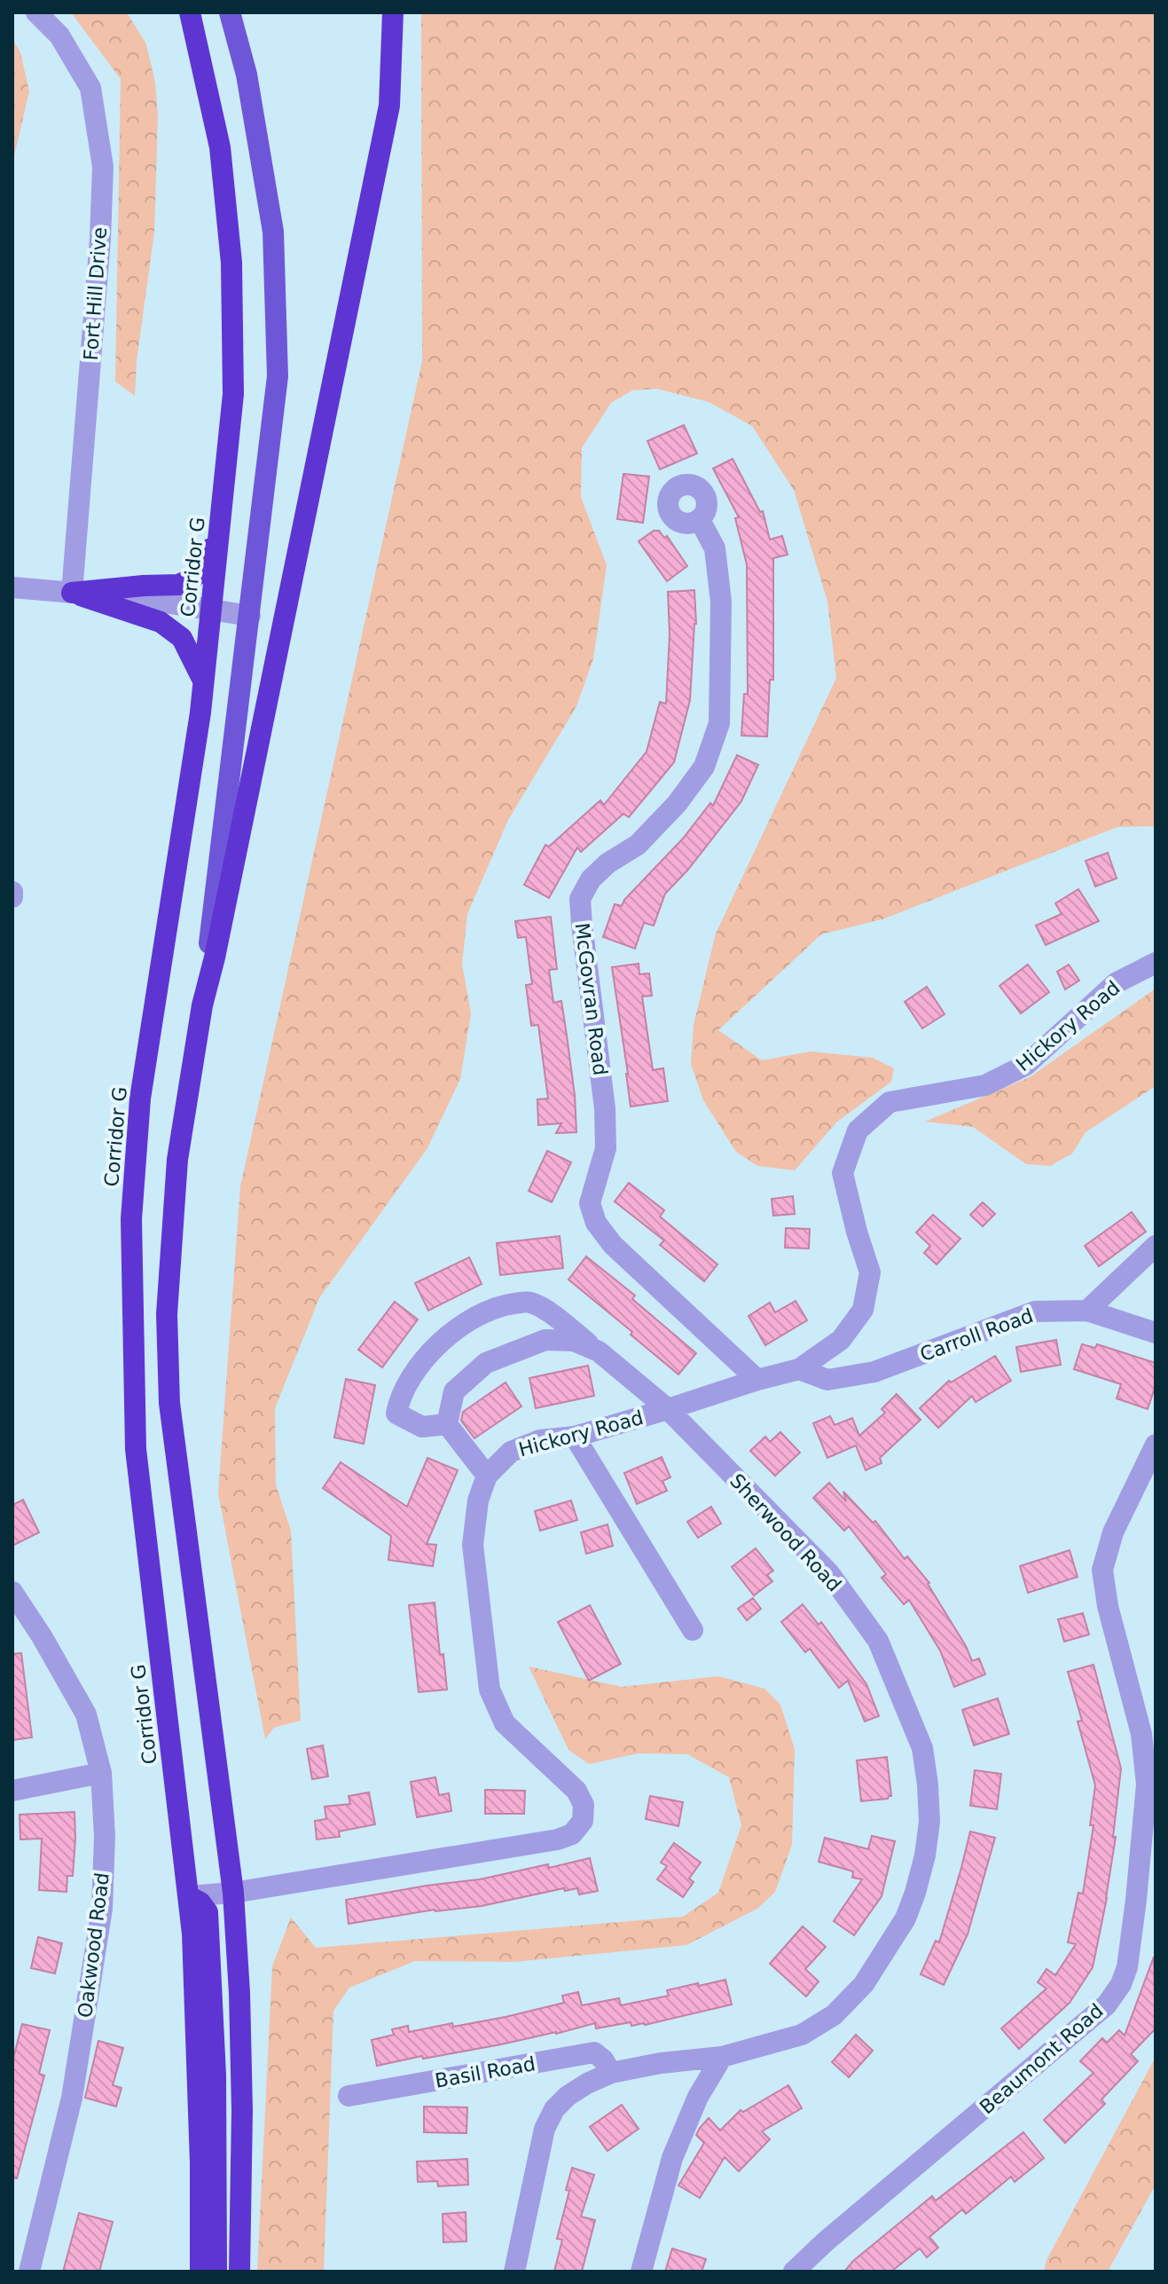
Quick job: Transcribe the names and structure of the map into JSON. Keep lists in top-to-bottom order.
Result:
{
  "streets": {
    "highway": ["Corridor G"],
    "street": [
      "Fort Hill Drive",
      "McGovran Road",
      "Hickory Road",
      "Carroll Road",
      "Sherwood Road",
      "Oakwood Road",
      "Beaumont Road",
      "Basil Road"
    ]
  },
  "crossings": [
    ["Corridor G", "Hickory Road"],
    ["McGovran Road", "Hickory Road"],
    ["Hickory Road", "Carroll Road"],
    ["Hickory Road", "Sherwood Road"],
    ["Sherwood Road", "Basil Road"]
  ]
}
